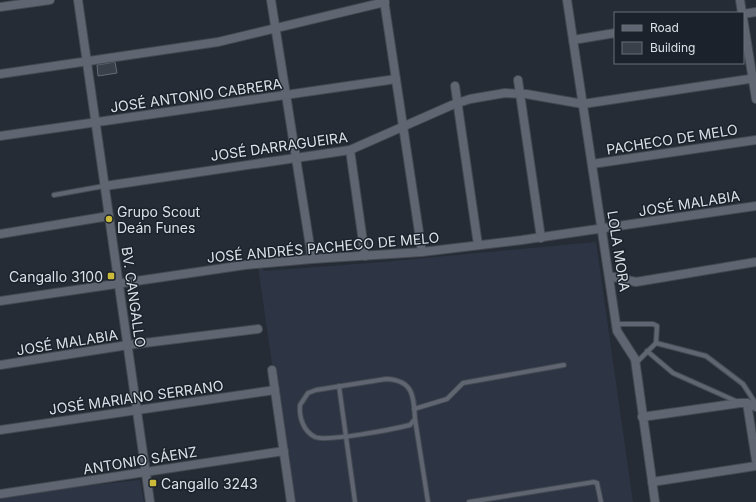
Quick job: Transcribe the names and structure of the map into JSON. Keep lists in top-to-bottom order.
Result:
{
  "streets": {
    "street": [
      "JOSÉ ANTONIO CABRERA",
      "PACHECO DE MELO",
      "JOSÉ DARRAGUEIRA",
      "JOSÉ MALABIA",
      "JOSÉ ANDRÉS PACHECO DE MELO",
      "LOLA MORA",
      "BV. CANGALLO",
      "JOSÉ MARIANO SERRANO",
      "ANTONIO SÁENZ"
    ]
  },
  "crossings": [
    ["JOSÉ ANTONIO CABRERA", "BV. CANGALLO"],
    ["PACHECO DE MELO", "LOLA MORA"],
    ["JOSÉ DARRAGUEIRA", "LOLA MORA"],
    ["JOSÉ DARRAGUEIRA", "BV. CANGALLO"],
    ["JOSÉ MALABIA", "JOSÉ ANDRÉS PACHECO DE MELO"],
    ["JOSÉ MALABIA", "LOLA MORA"],
    ["JOSÉ MALABIA", "BV. CANGALLO"],
    ["JOSÉ ANDRÉS PACHECO DE MELO", "LOLA MORA"],
    ["JOSÉ ANDRÉS PACHECO DE MELO", "BV. CANGALLO"],
    ["BV. CANGALLO", "JOSÉ MARIANO SERRANO"],
    ["BV. CANGALLO", "ANTONIO SÁENZ"]
  ],
  "places": {
    "other": ["Grupo Scout Deán Funes"],
    "transit": ["Cangallo 3100", "Cangallo 3243"]
  },
  "legend": ["Road", "Building"]
}
